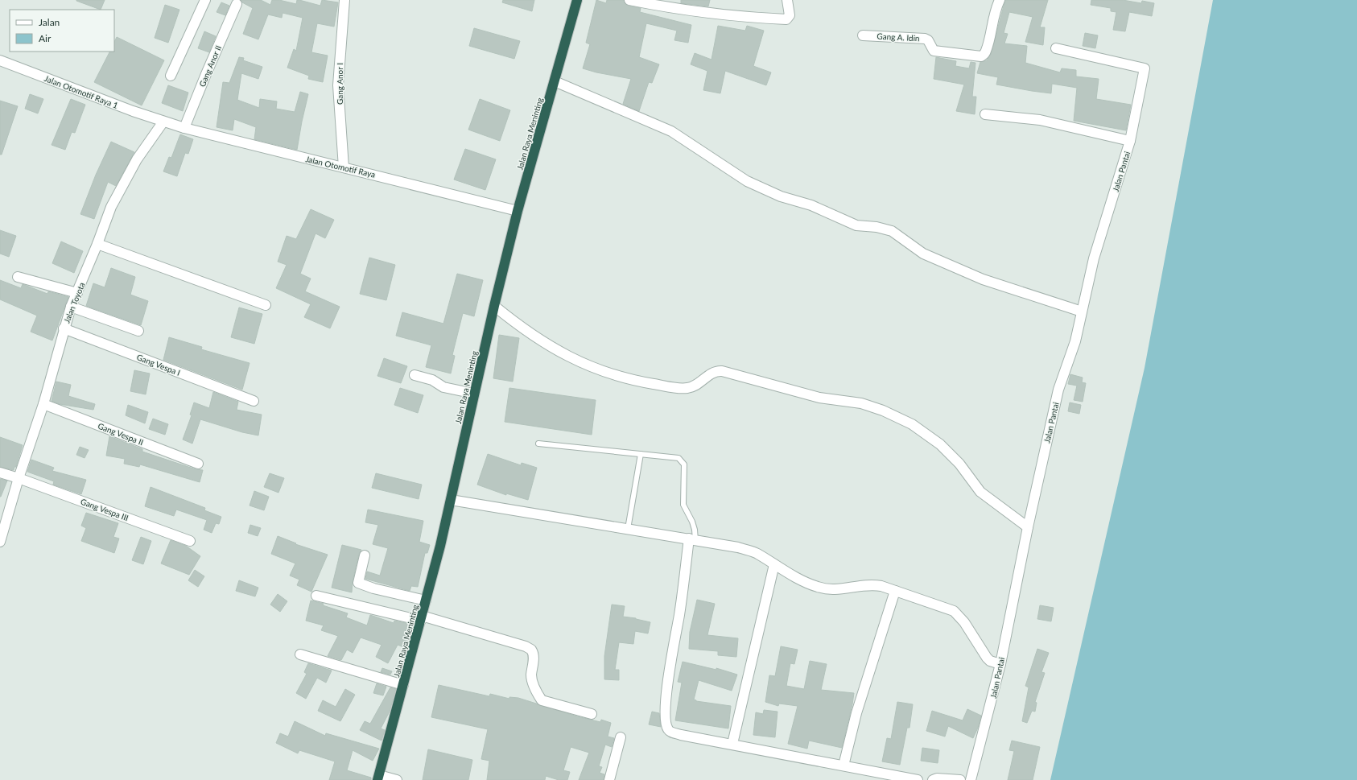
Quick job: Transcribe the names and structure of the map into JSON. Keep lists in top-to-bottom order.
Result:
{
  "streets": {
    "highway": ["Jalan Raya Meninting"],
    "street": [
      "Gang A. Idin",
      "Gang Anor II",
      "Gang Anor I",
      "Jalan Otomotif Raya 1",
      "Jalan Otomotif Raya",
      "Jalan Pantai",
      "Jalan Toyota",
      "Gang Vespa I",
      "Gang Vespa II",
      "Gang Vespa III"
    ]
  },
  "crossings": [
    ["Gang Anor II", "Jalan Otomotif Raya"],
    ["Gang Anor I", "Jalan Otomotif Raya"],
    ["Jalan Otomotif Raya 1", "Jalan Otomotif Raya"],
    ["Jalan Otomotif Raya 1", "Jalan Toyota"],
    ["Jalan Raya Meninting", "Jalan Otomotif Raya"],
    ["Jalan Otomotif Raya", "Jalan Toyota"],
    ["Jalan Toyota", "Gang Vespa I"],
    ["Jalan Toyota", "Gang Vespa II"],
    ["Jalan Toyota", "Gang Vespa III"]
  ],
  "legend": ["Jalan", "Air"]
}
